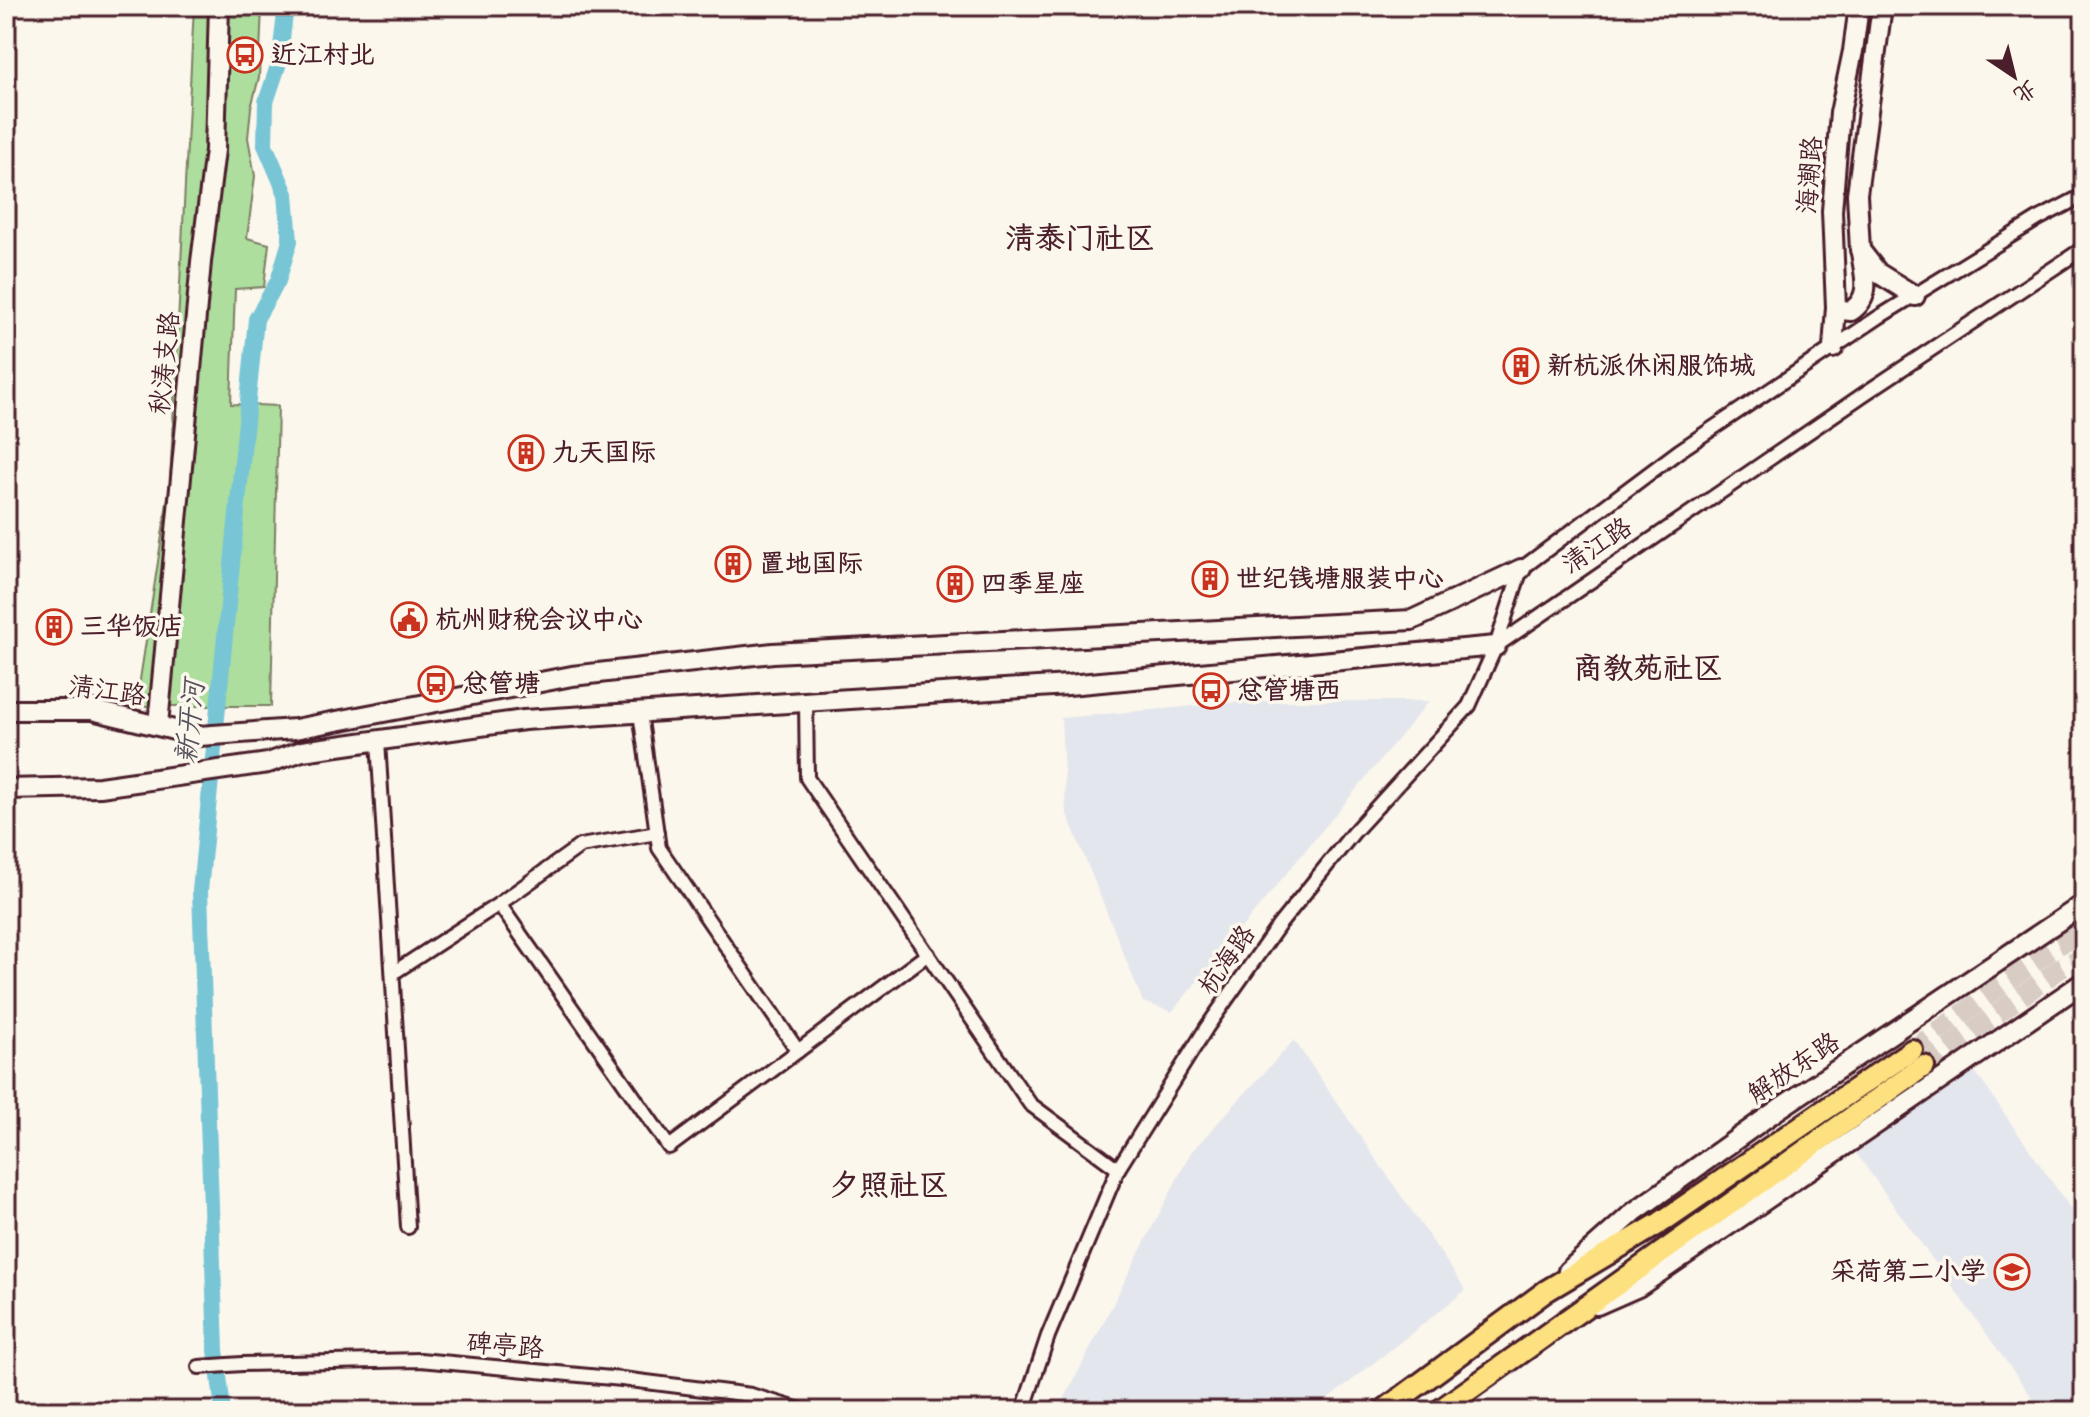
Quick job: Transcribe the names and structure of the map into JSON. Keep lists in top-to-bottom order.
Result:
{
  "streets": {
    "main road": [
      "海潮路",
      "秋涛支路",
      "清江路",
      "解放东路"
    ],
    "street": ["杭海路", "碑亭路"]
  },
  "crossings": [
    ["海潮路", "清江路"],
    ["秋涛支路", "清江路"],
    ["清江路", "杭海路"]
  ],
  "districts": ["清泰门社区", "商教苑社区", "夕照社区"],
  "water": ["新开河"],
  "places": {
    "bus stop": ["近江村北", "总管塘", "总管塘西"],
    "building": [
      "新杭派休闲服饰城",
      "九天国际",
      "置地国际",
      "世纪钱塘服装中心",
      "四季星座",
      "三华饭店"
    ],
    "public building": ["杭州财税会议中心"],
    "school or university": ["采荷第二小学"]
  },
  "north": "bottom right"
}
